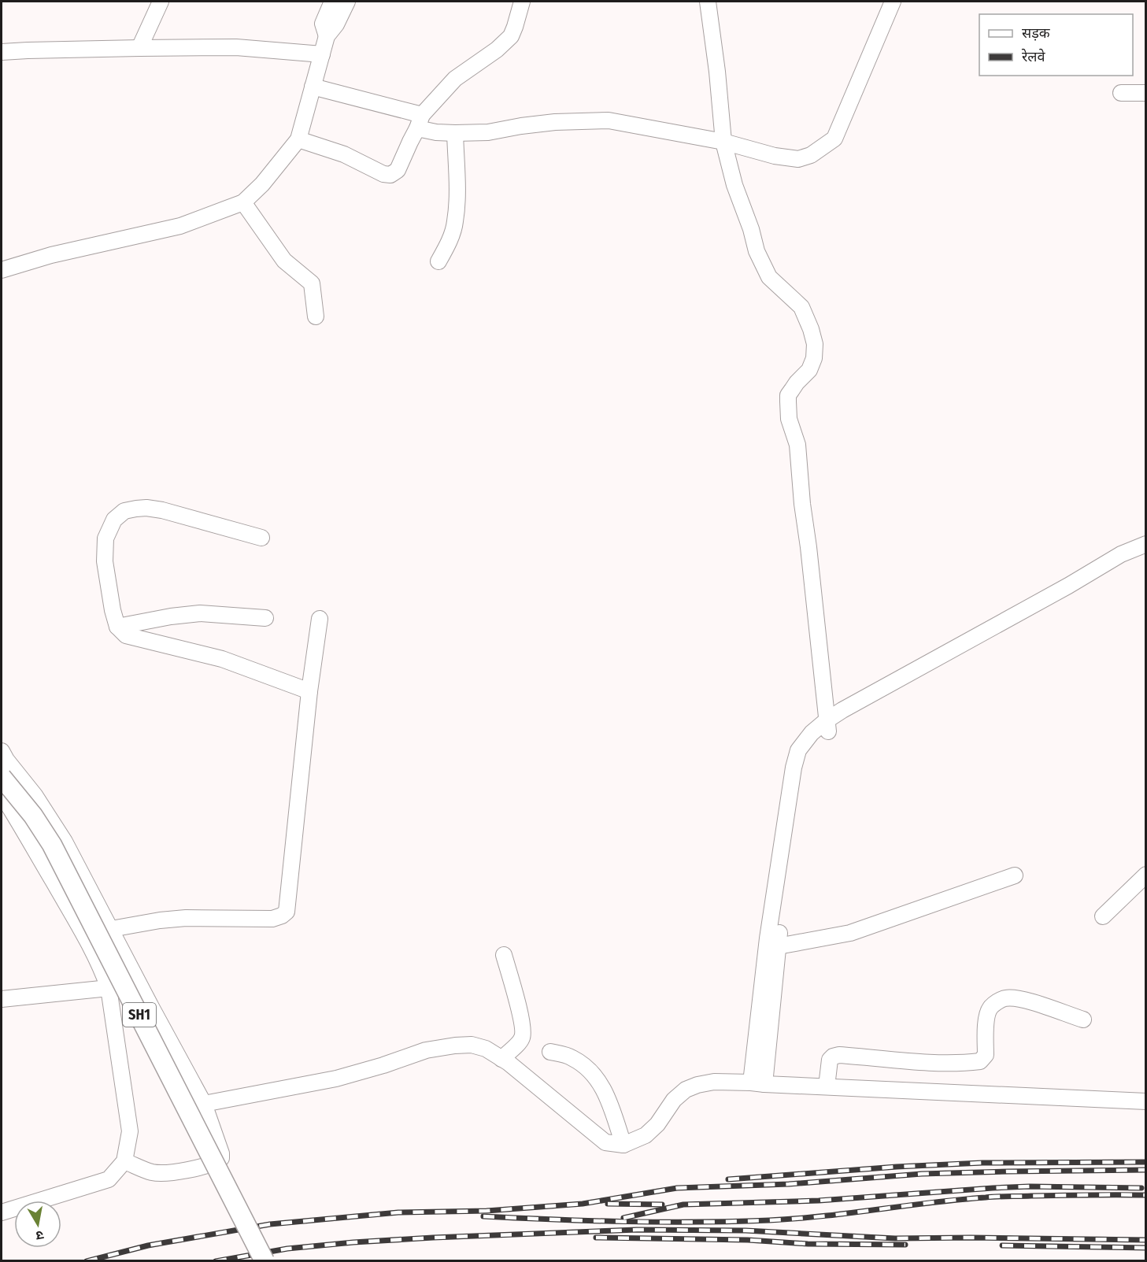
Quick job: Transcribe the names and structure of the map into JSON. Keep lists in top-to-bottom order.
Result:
{
  "streets": {
    "main road": ["SH1"]
  },
  "legend": ["सड़क", "रेलवे"],
  "north": "bottom"
}
